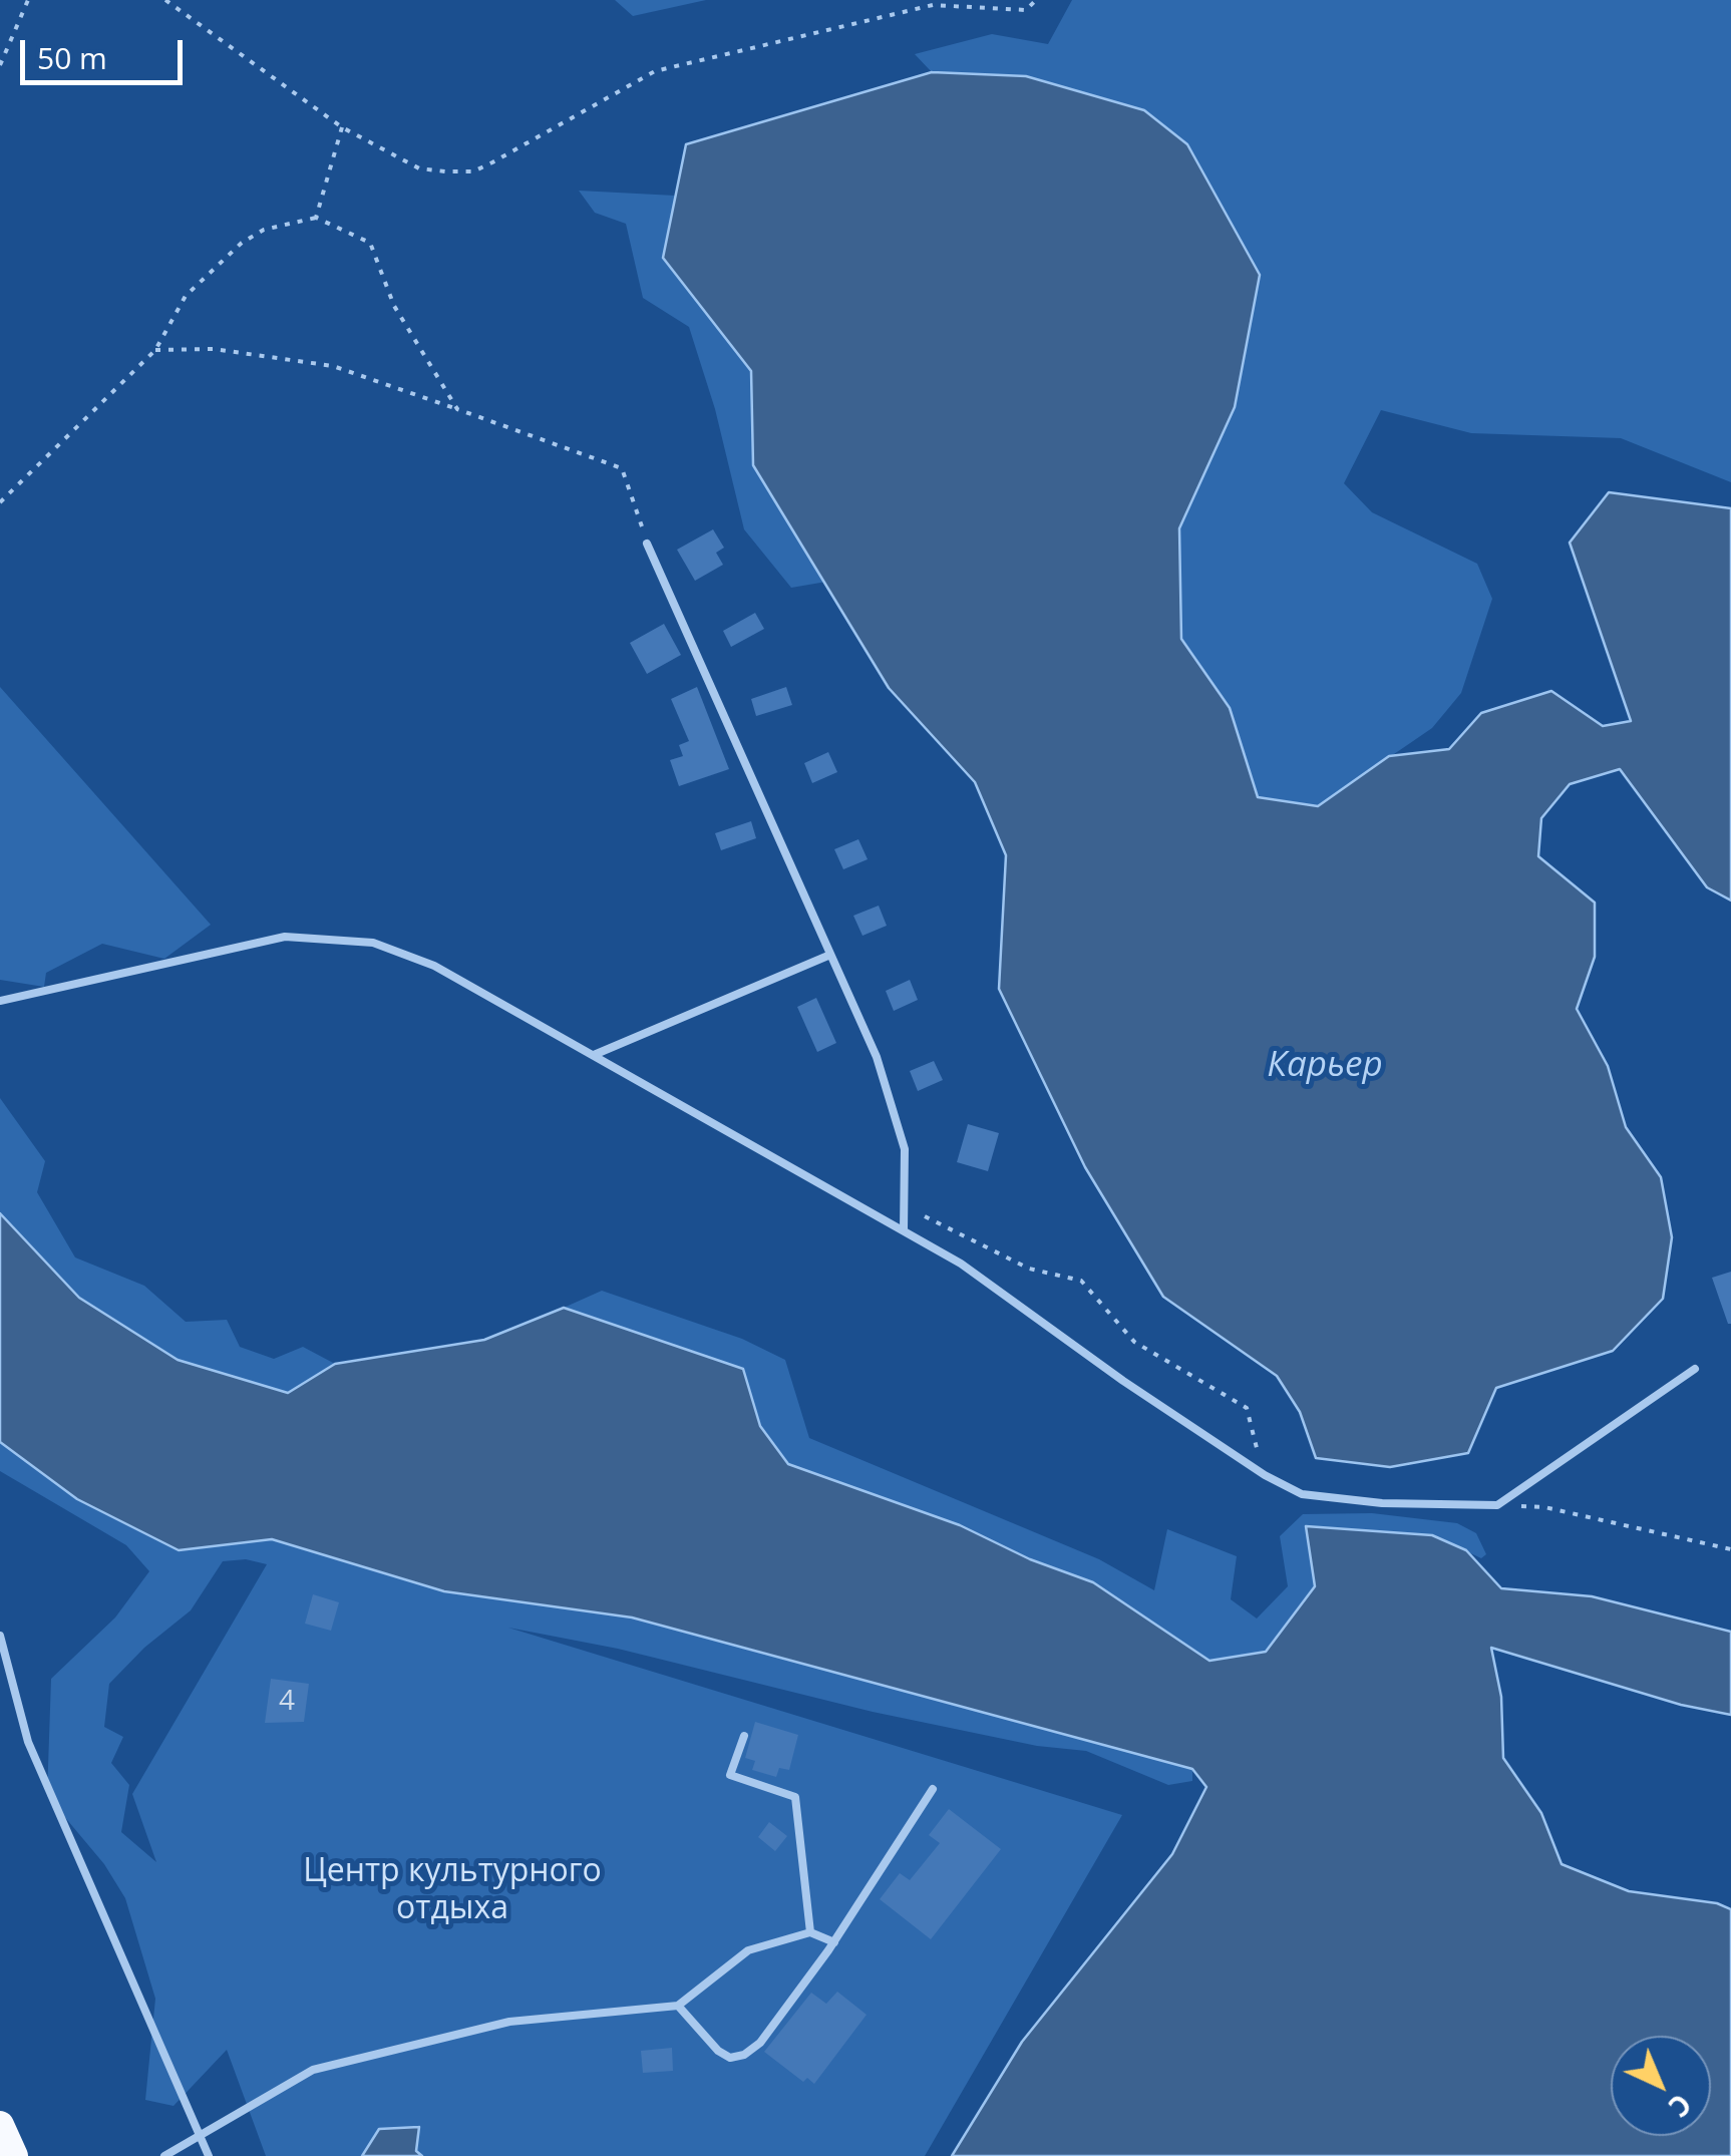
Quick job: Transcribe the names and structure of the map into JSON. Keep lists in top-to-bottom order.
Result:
{
  "water": ["Карьер"],
  "parks": ["Центр культурного отдыха"],
  "house_numbers": ["4"],
  "scale_bar": "50 m",
  "north": "bottom right"
}
